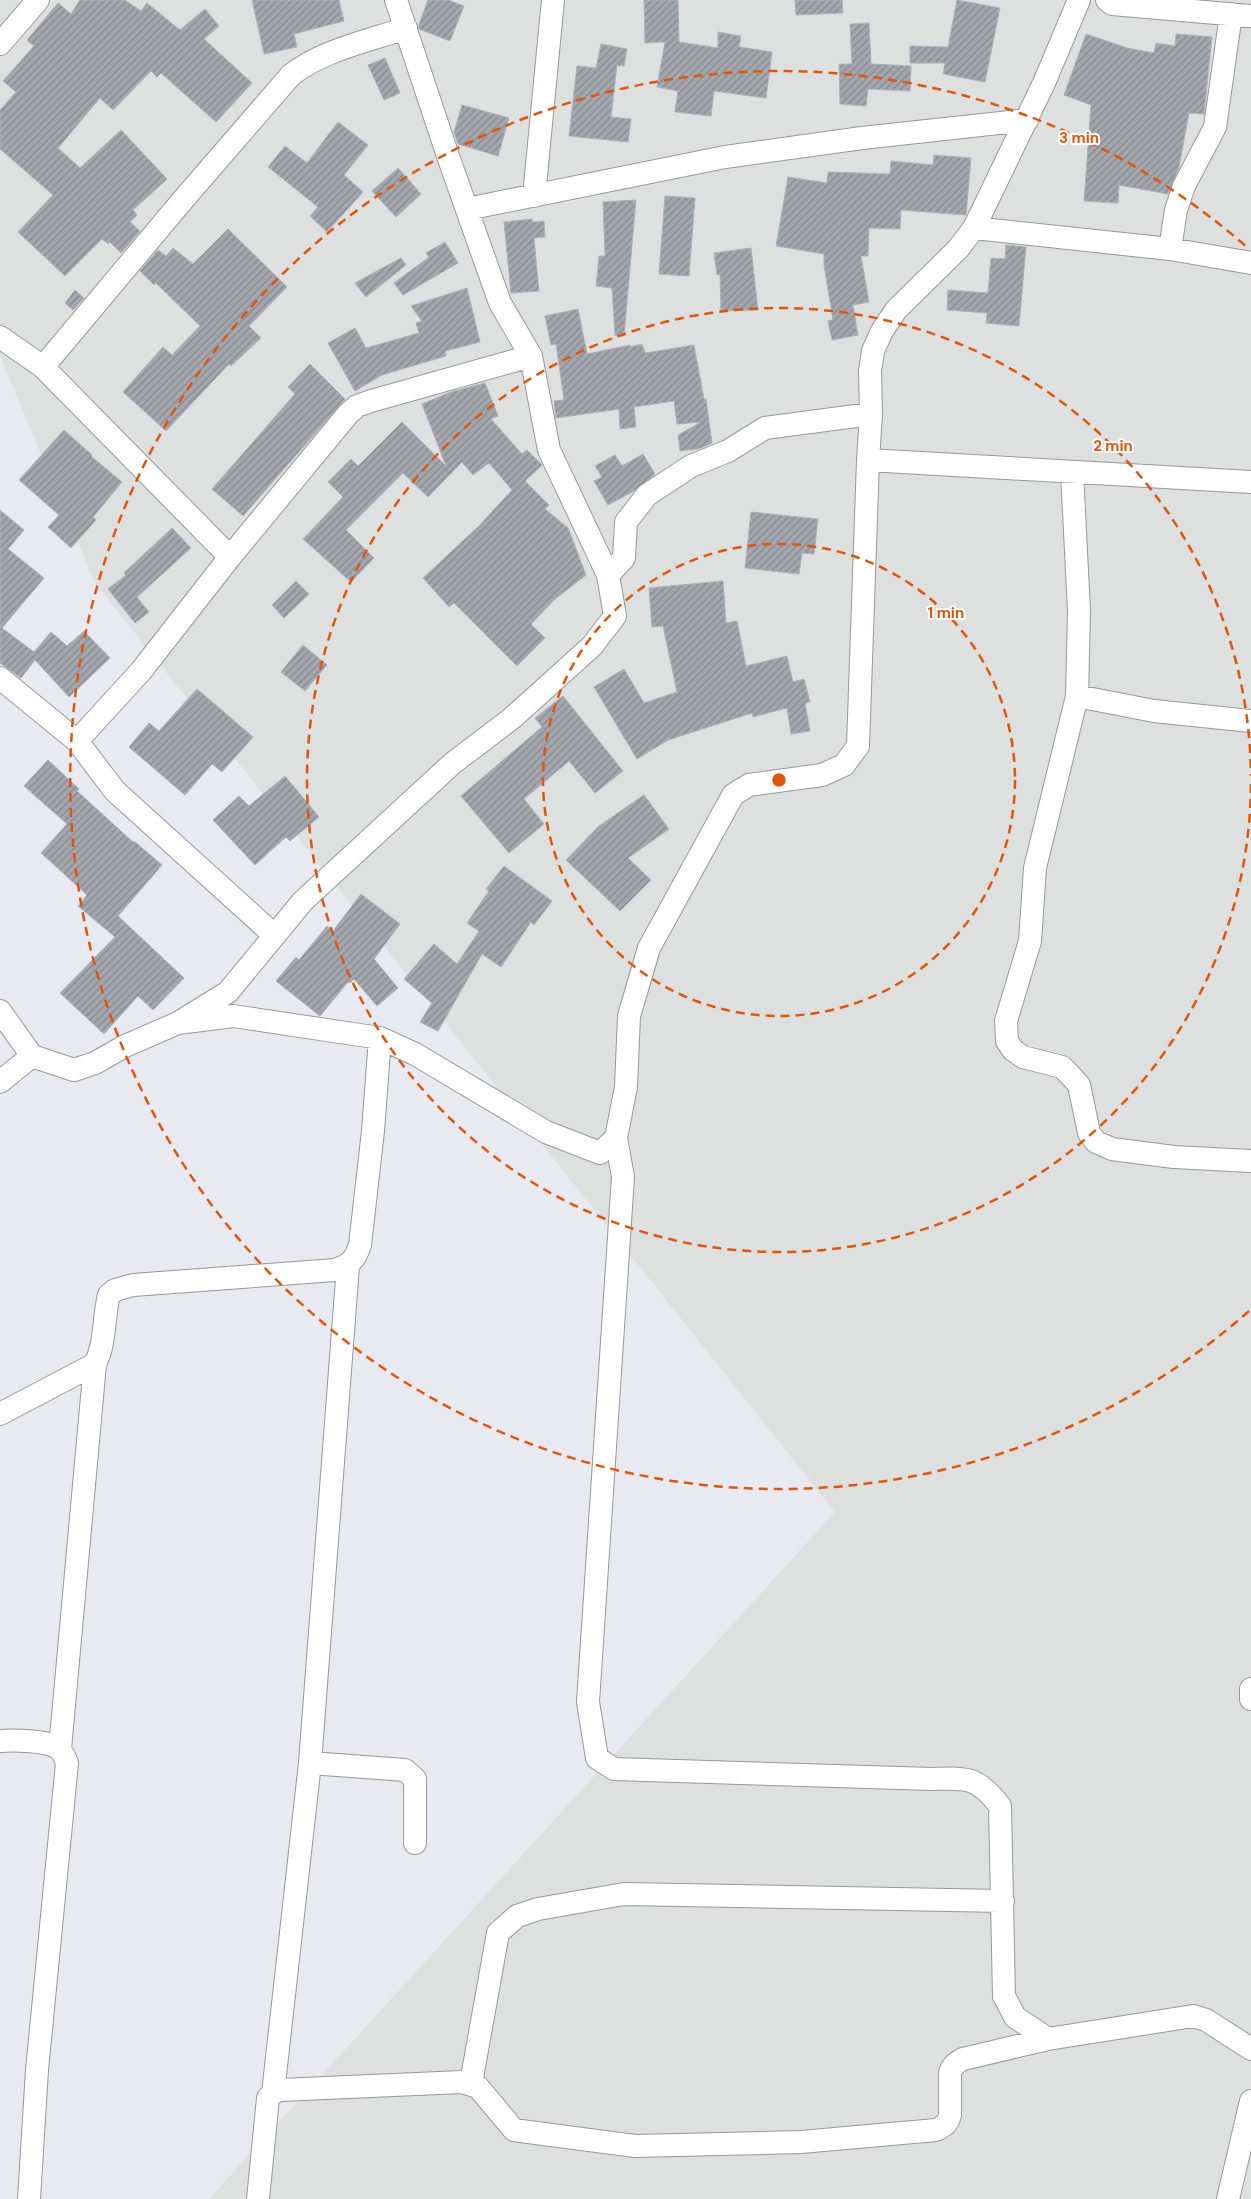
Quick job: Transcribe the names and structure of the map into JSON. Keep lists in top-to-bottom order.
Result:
{
  "rings": ["3 min", "2 min", "1 min"]
}
